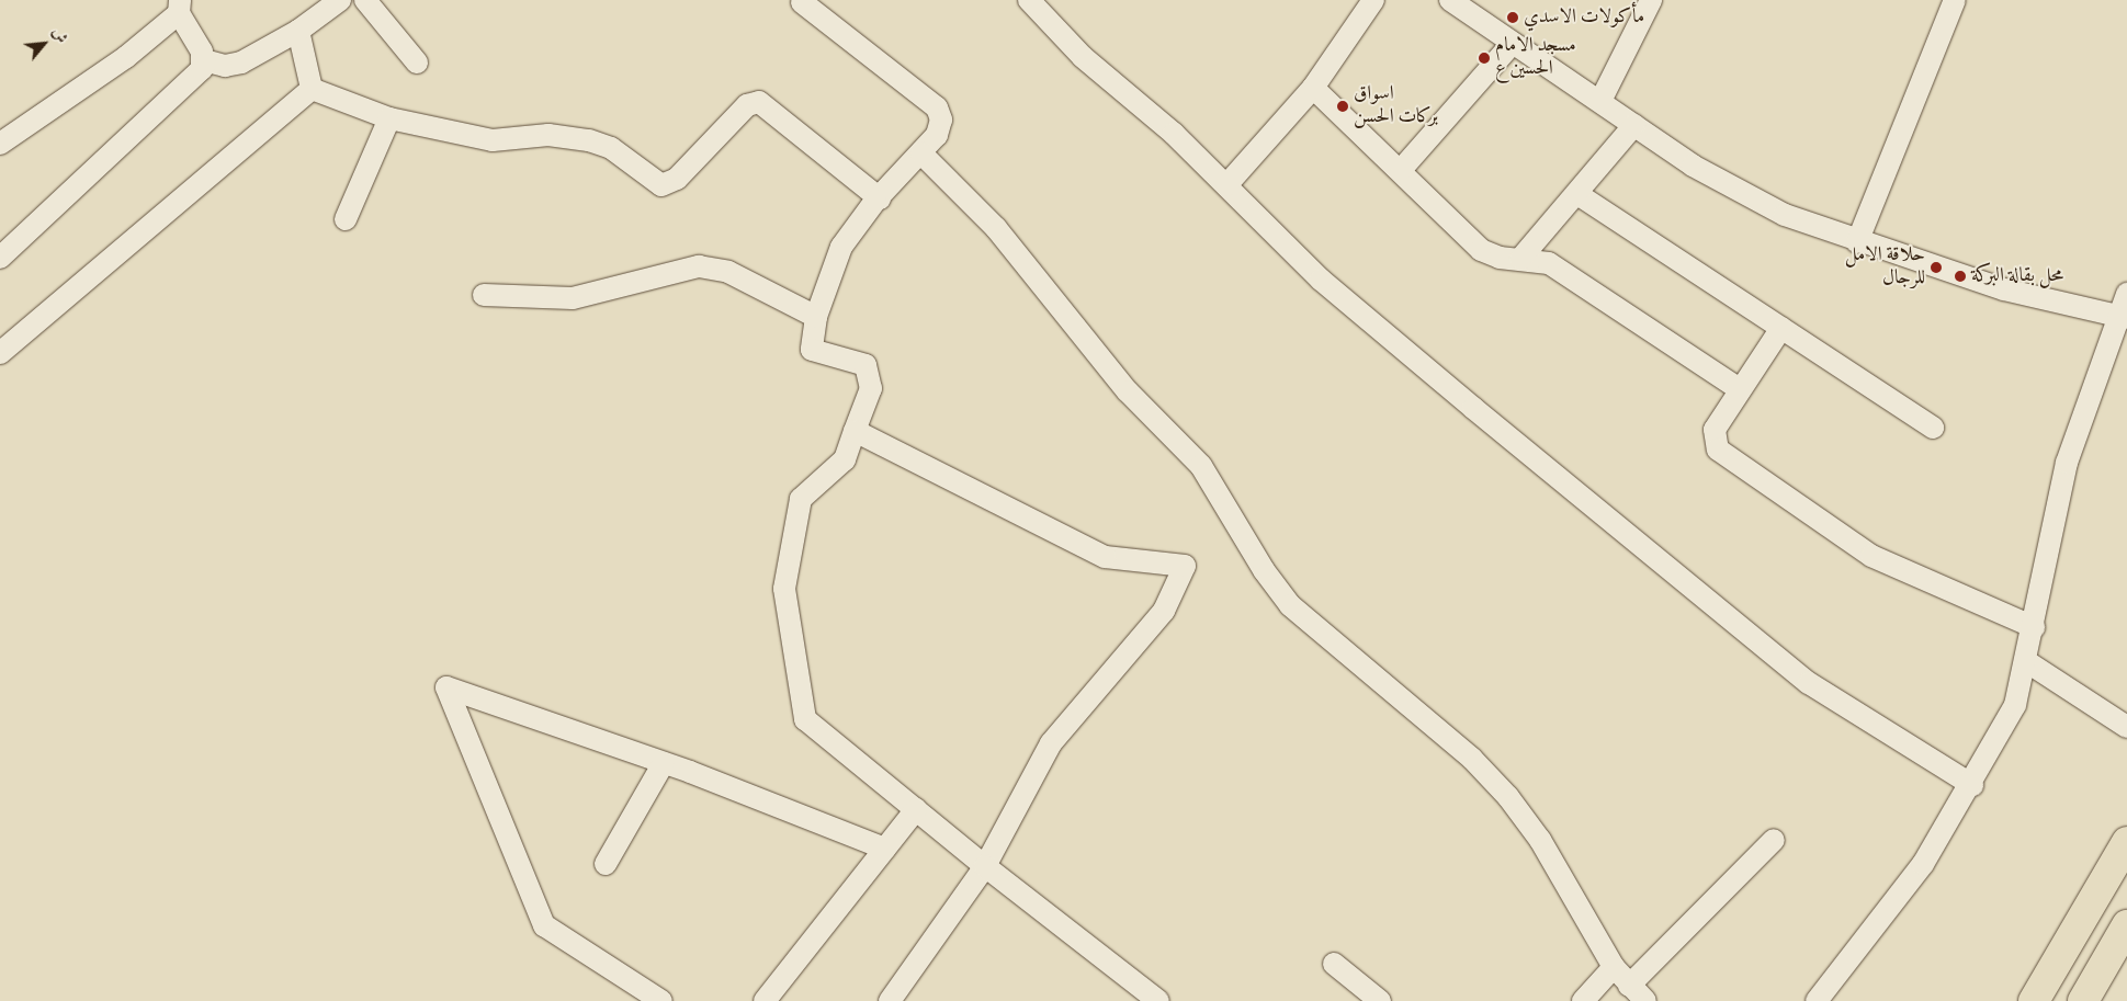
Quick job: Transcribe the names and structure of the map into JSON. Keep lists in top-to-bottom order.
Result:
{
  "places": [
    "مأكولات الاسدي",
    "مسجد الامام الحسين ع",
    "اسواق بركات الحسن",
    "حلاقة الامل للرجال",
    "محل بقالة البركة"
  ],
  "north": "top right"
}
